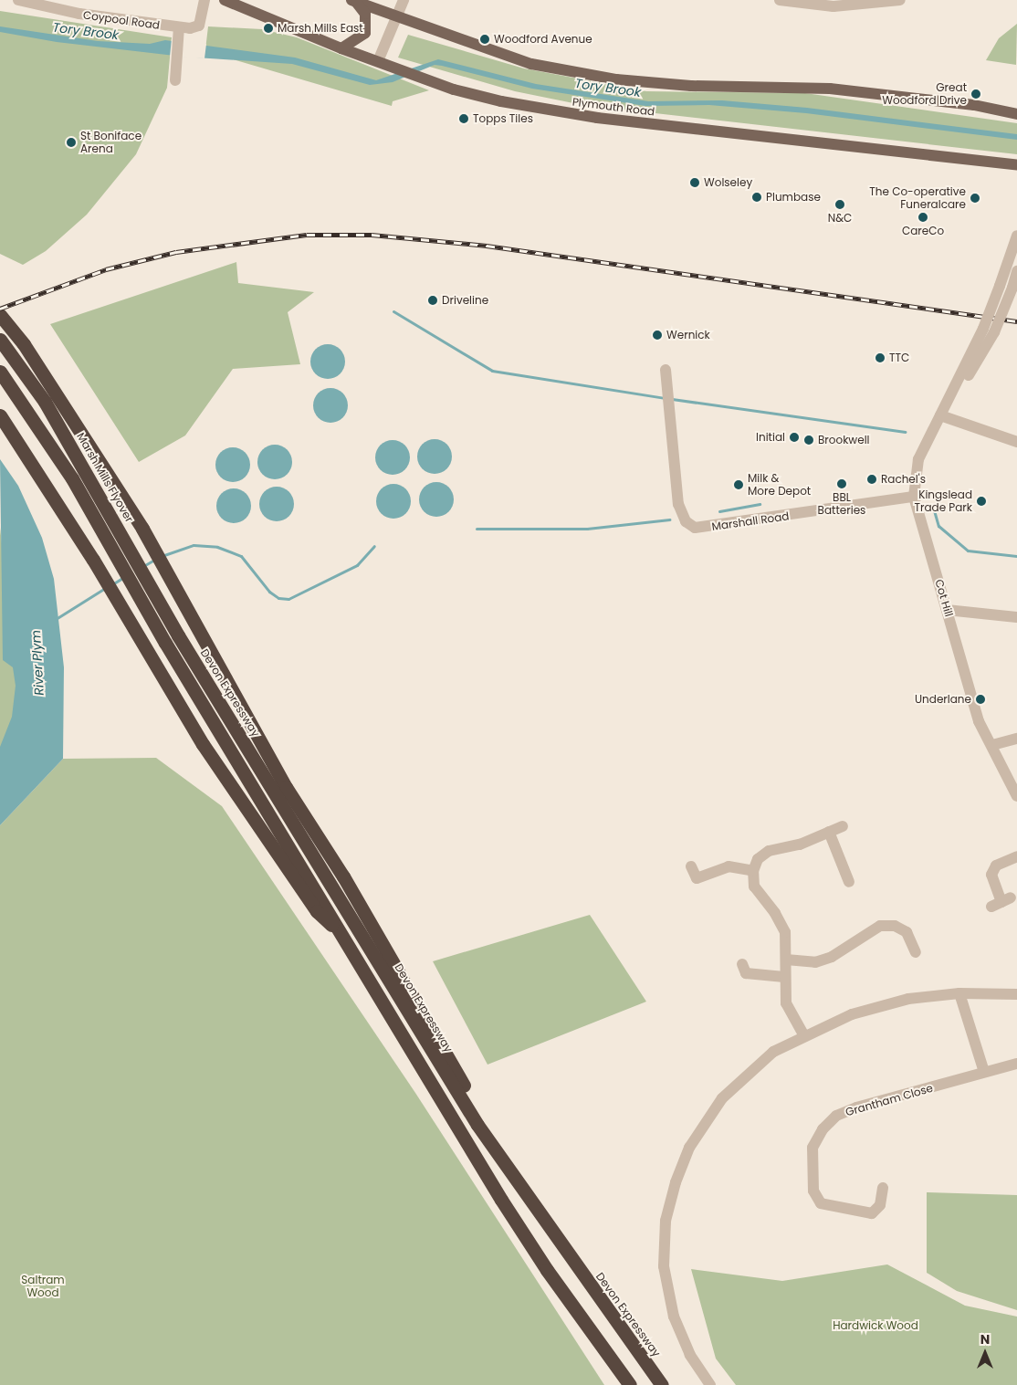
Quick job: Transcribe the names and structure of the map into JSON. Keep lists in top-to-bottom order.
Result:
{
  "streets": {
    "highway": ["Marsh Mills Flyover", "Devon Expressway"],
    "main road": ["Plymouth Road"],
    "street": [
      "Coypool Road",
      "Marshall Road",
      "Cot Hill",
      "Grantham Close"
    ]
  },
  "crossings": [
    ["Marsh Mills Flyover", "Devon Expressway"],
    ["Marshall Road", "Cot Hill"]
  ],
  "water": ["Tory Brook", "River Plym"],
  "parks": ["Saltram Wood", "Hardwick Wood"],
  "places": [
    "Marsh Mills East",
    "Woodford Avenue",
    "Great Woodford Drive",
    "Topps Tiles",
    "St Boniface Arena",
    "Wolseley",
    "Plumbase",
    "The Co-operative Funeralcare",
    "N&C",
    "CareCo",
    "Driveline",
    "Wernick",
    "TTC",
    "Initial",
    "Brookwell",
    "Rachel's",
    "BBL Batteries",
    "Milk & More Depot",
    "Kingslead Trade Park",
    "Underlane"
  ],
  "north": "top"
}
